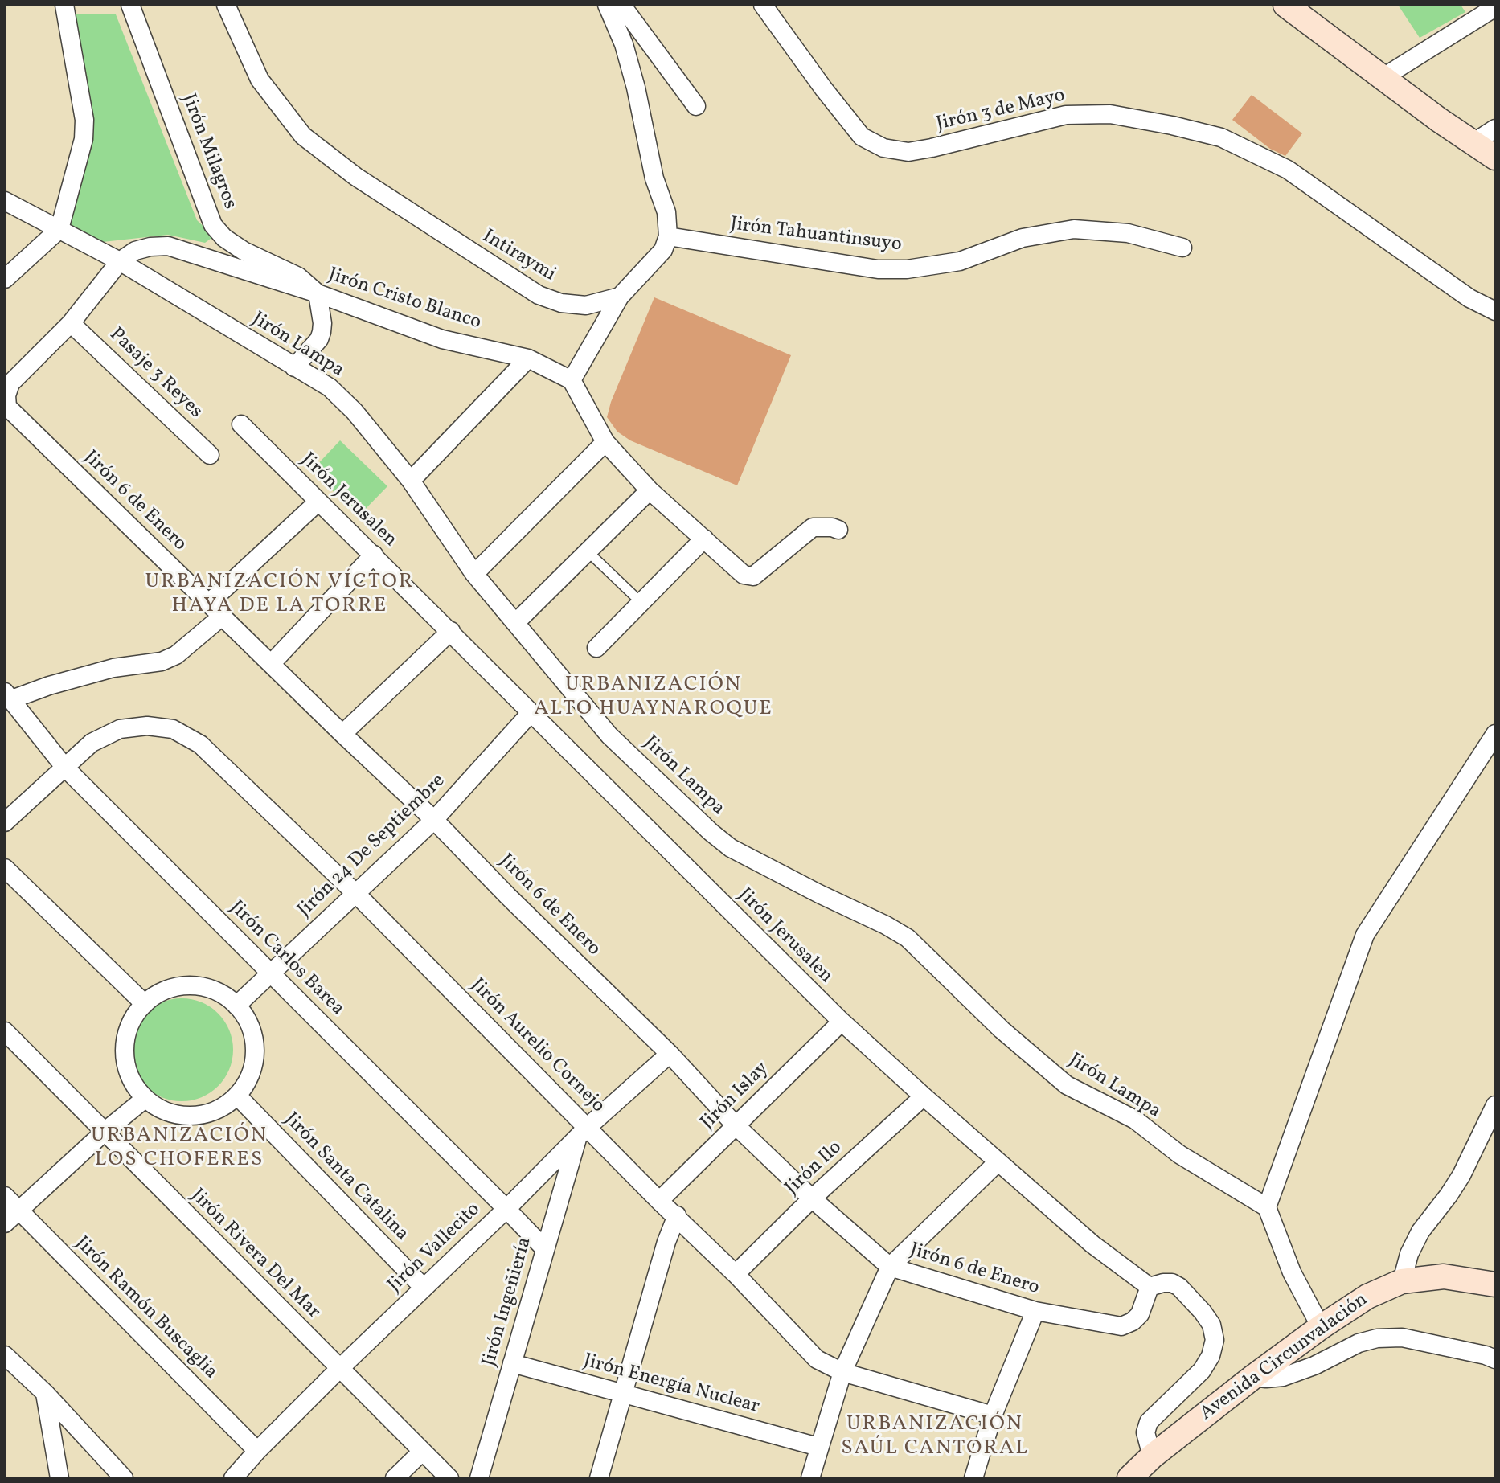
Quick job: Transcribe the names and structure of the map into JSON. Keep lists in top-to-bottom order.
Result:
{
  "streets": {
    "main road": ["Avenida Circunvalación"],
    "street": [
      "Jirón 3 de Mayo",
      "Jirón Milagros",
      "Jirón Tahuantinsuyo",
      "Intiraymi",
      "Jirón Cristo Blanco",
      "Jirón Lampa",
      "Pasaje 3 Reyes",
      "Jirón Jerusalen",
      "Jirón 6 de Enero",
      "Jirón 24 De Septiembre",
      "Jirón Carlos Barea",
      "Jirón Aurelio Cornejo",
      "Jirón Islay",
      "Jirón Ilo",
      "Jirón Santa Catalina",
      "Jirón Vallecito",
      "Jirón Rivera Del Mar",
      "Jirón Ingeñiería",
      "Jirón Ramón Buscaglia",
      "Jirón Energía Nuclear"
    ]
  },
  "crossings": [
    ["Jirón Milagros", "Jirón Cristo Blanco"],
    ["Jirón Cristo Blanco", "Jirón Lampa"],
    ["Pasaje 3 Reyes", "Jirón 6 de Enero"],
    ["Jirón Jerusalen", "Jirón 6 de Enero"],
    ["Jirón Jerusalen", "Jirón 24 De Septiembre"],
    ["Jirón Jerusalen", "Jirón Islay"],
    ["Jirón Jerusalen", "Jirón Ilo"],
    ["Jirón 6 de Enero", "Jirón 24 De Septiembre"],
    ["Jirón 6 de Enero", "Jirón Islay"],
    ["Jirón 6 de Enero", "Jirón Ilo"],
    ["Jirón 6 de Enero", "Jirón Vallecito"],
    ["Jirón 24 De Septiembre", "Jirón Carlos Barea"],
    ["Jirón 24 De Septiembre", "Jirón Aurelio Cornejo"],
    ["Jirón 24 De Septiembre", "Jirón Santa Catalina"],
    ["Jirón Carlos Barea", "Jirón Aurelio Cornejo"],
    ["Jirón Carlos Barea", "Jirón Vallecito"],
    ["Jirón Carlos Barea", "Jirón Ingeñiería"],
    ["Jirón Aurelio Cornejo", "Jirón Islay"],
    ["Jirón Aurelio Cornejo", "Jirón Ilo"],
    ["Jirón Aurelio Cornejo", "Jirón Vallecito"],
    ["Jirón Aurelio Cornejo", "Jirón Ingeñiería"],
    ["Jirón Santa Catalina", "Jirón Vallecito"],
    ["Jirón Vallecito", "Jirón Rivera Del Mar"],
    ["Jirón Vallecito", "Jirón Ingeñiería"],
    ["Jirón Vallecito", "Jirón Ramón Buscaglia"],
    ["Jirón Ingeñiería", "Jirón Energía Nuclear"]
  ],
  "districts": [
    "URBANIZACIÓN VÍCTOR HAYA DE LA TORRE",
    "URBANIZACIÓN ALTO HUAYNAROQUE",
    "URBANIZACIÓN LOS CHOFERES",
    "URBANIZACIÓN SAÚL CANTORAL"
  ]
}
